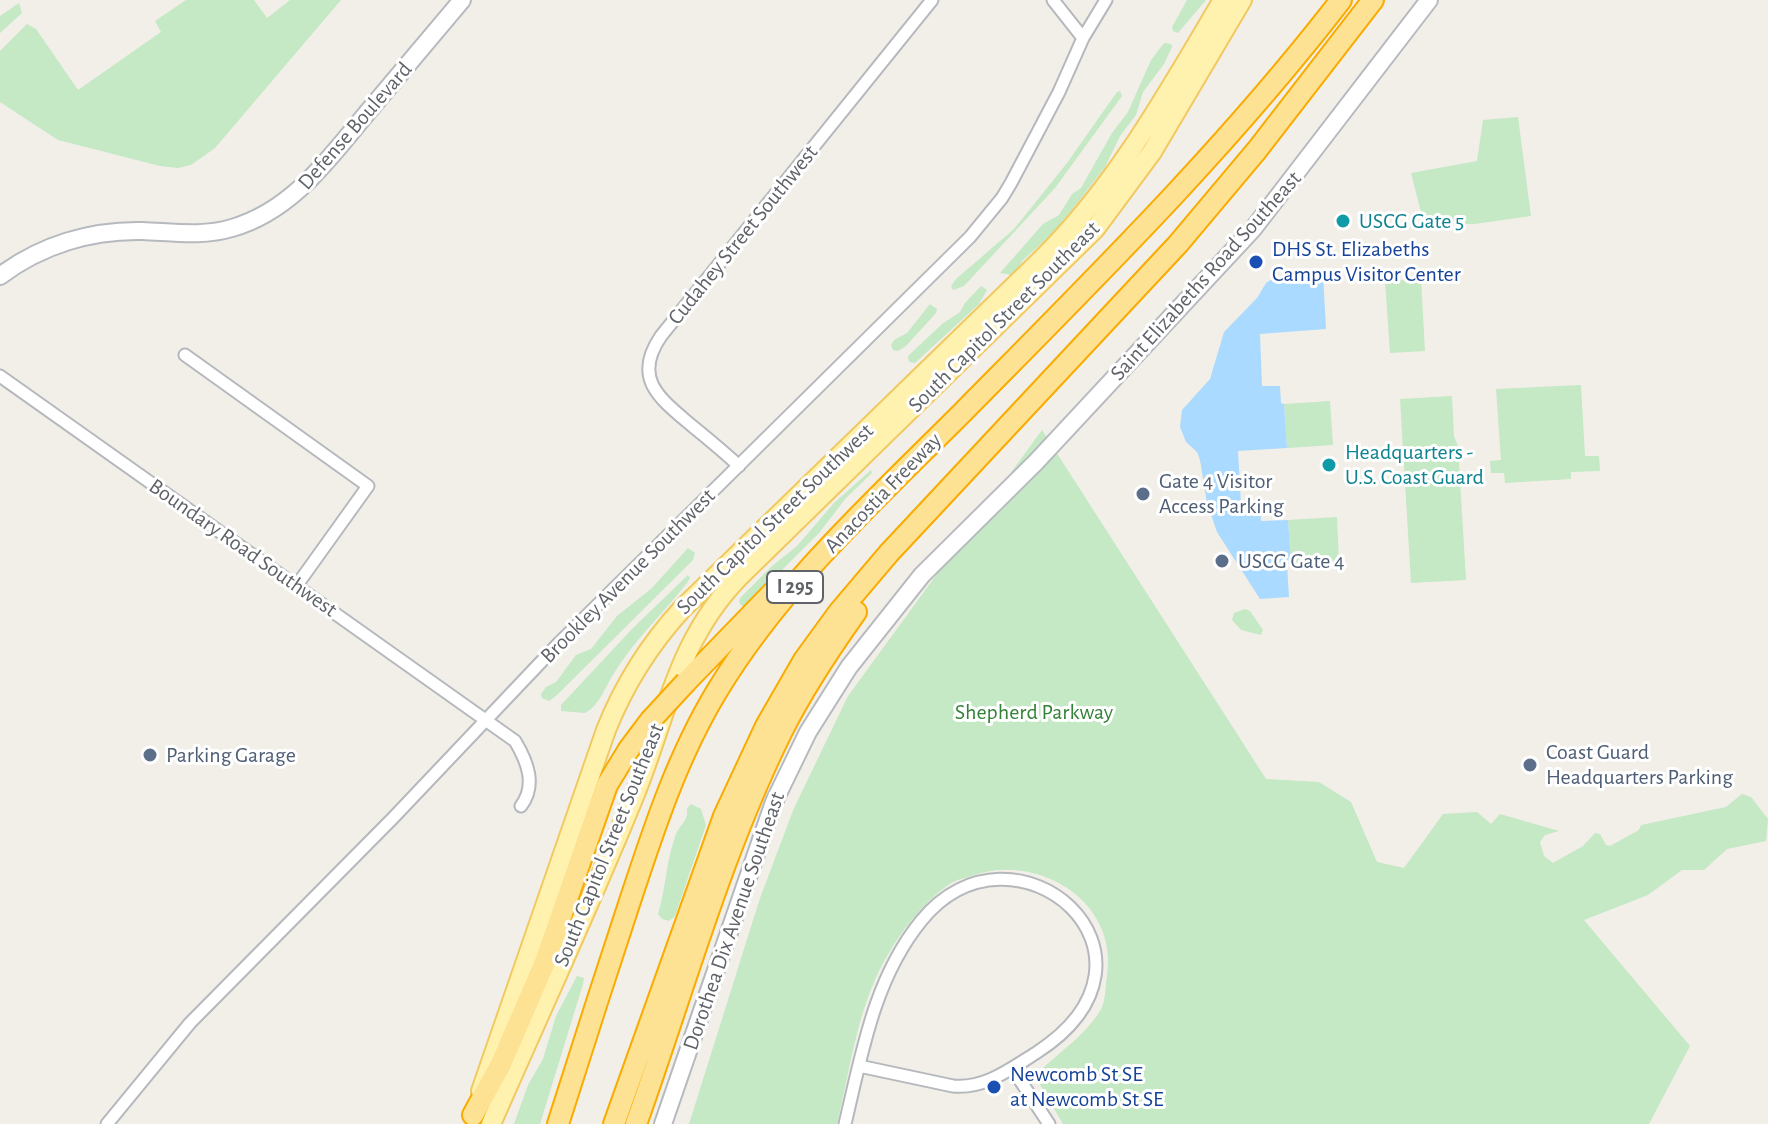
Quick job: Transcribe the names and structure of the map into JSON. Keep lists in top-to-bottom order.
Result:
{
  "streets": {
    "highway": ["Anacostia Freeway", "I 295"],
    "main road": [
      "Defense Boulevard",
      "Saint Elizabeths Road Southeast",
      "South Capitol Street Southeast",
      "South Capitol Street Southwest",
      "Dorothea Dix Avenue Southeast"
    ],
    "street": ["Cudahey Street Southwest", "Boundary Road Southwest", "Brookley Avenue Southwest"]
  },
  "crossings": [
    ["Cudahey Street Southwest", "Brookley Avenue Southwest"],
    ["Saint Elizabeths Road Southeast", "Dorothea Dix Avenue Southeast"],
    ["South Capitol Street Southeast", "South Capitol Street Southwest"],
    ["Boundary Road Southwest", "Brookley Avenue Southwest"]
  ],
  "parks": ["Shepherd Parkway"],
  "places": [
    "USCG Gate 5",
    "DHS St. Elizabeths Campus Visitor Center",
    "Headquarters - U.S. Coast Guard",
    "Gate 4 Visitor Access Parking",
    "USCG Gate 4",
    "Parking Garage",
    "Coast Guard Headquarters Parking",
    "Newcomb St SE at Newcomb St SE"
  ]
}
